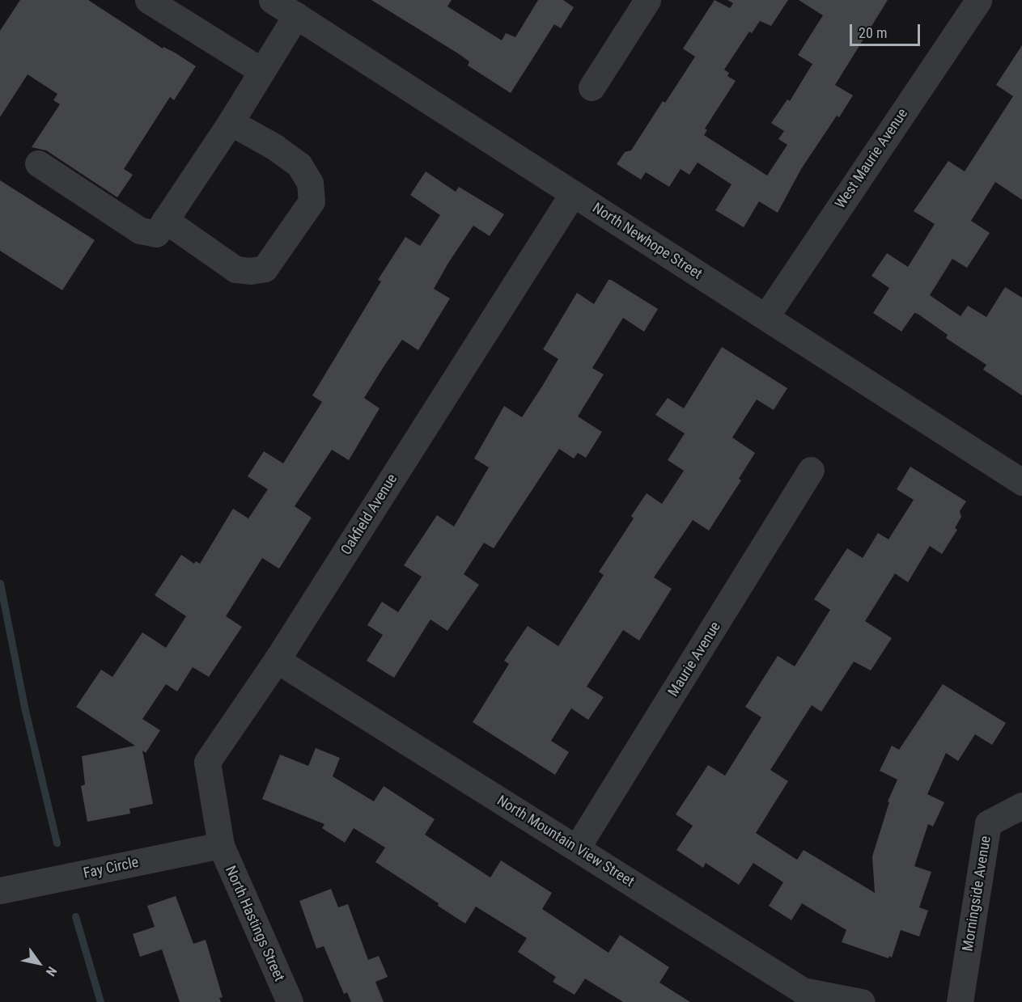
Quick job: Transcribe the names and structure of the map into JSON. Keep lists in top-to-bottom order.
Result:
{
  "streets": {
    "street": [
      "West Maurie Avenue",
      "North Newhope Street",
      "Oakfield Avenue",
      "Maurie Avenue",
      "North Mountain View Street",
      "Fay Circle",
      "Morningside Avenue",
      "North Hastings Street"
    ]
  },
  "crossings": [
    ["West Maurie Avenue", "North Newhope Street"],
    ["North Newhope Street", "Oakfield Avenue"],
    ["Oakfield Avenue", "North Mountain View Street"],
    ["Oakfield Avenue", "Fay Circle"],
    ["Oakfield Avenue", "North Hastings Street"],
    ["Maurie Avenue", "North Mountain View Street"],
    ["Fay Circle", "North Hastings Street"]
  ],
  "scale_bar": "20 m",
  "north": "bottom right"
}
